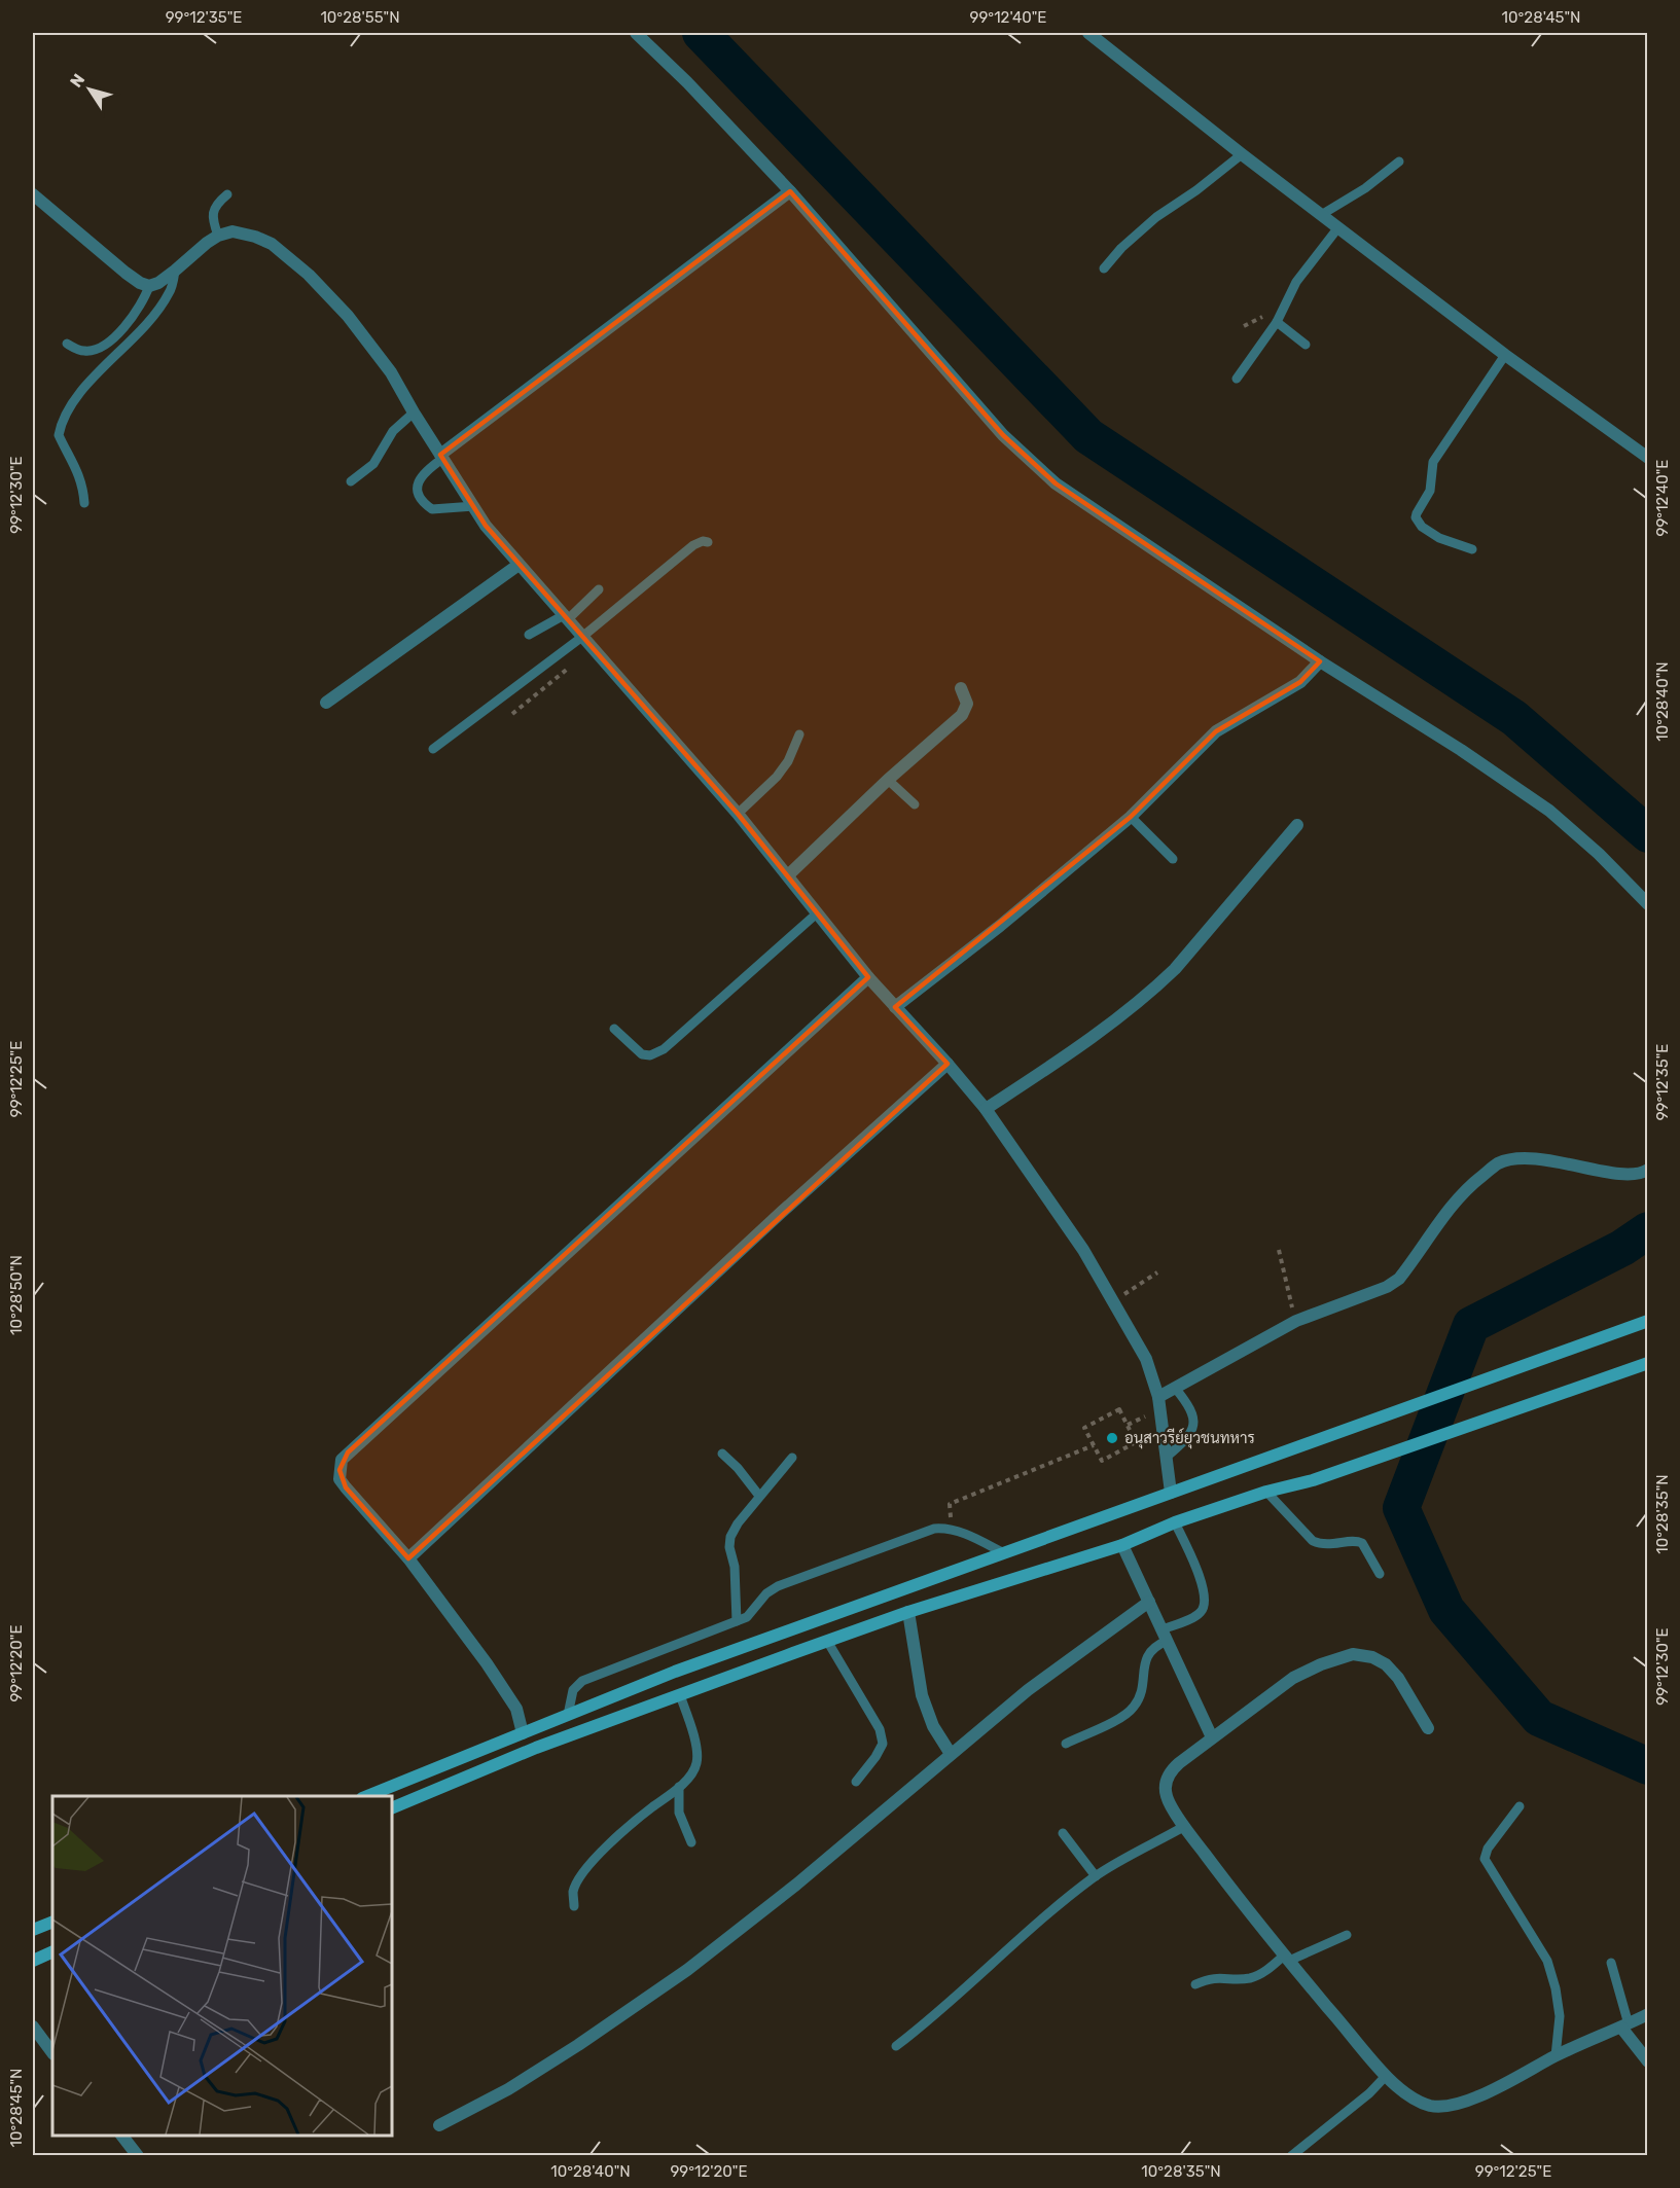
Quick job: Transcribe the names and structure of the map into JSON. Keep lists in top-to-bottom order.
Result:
{
  "places": ["อนุสาวรีย์ยุวชนทหาร"],
  "north": "top left",
  "coordinates": [
    "99°12'35\"E",
    "10°28'55\"N",
    "99°12'40\"E",
    "10°28'45\"N",
    "99°12'30\"E",
    "10°28'40\"N",
    "99°12'25\"E",
    "10°28'50\"N",
    "10°28'35\"N",
    "99°12'20\"E"
  ]
}
